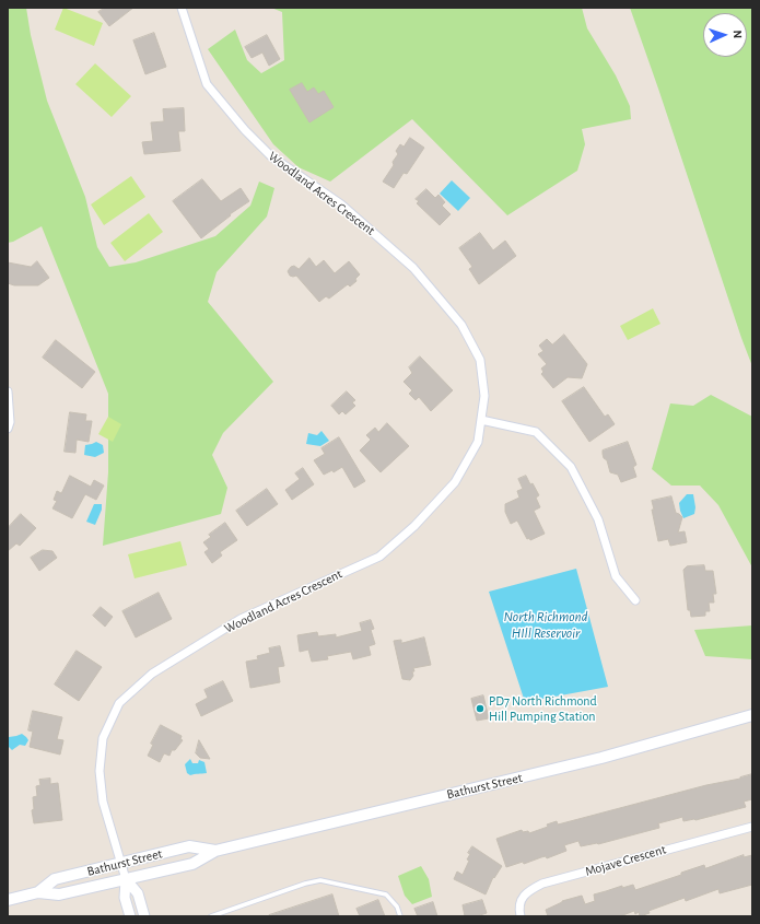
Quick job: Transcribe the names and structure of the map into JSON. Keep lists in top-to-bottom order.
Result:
{
  "streets": {
    "main road": ["Bathurst Street"],
    "street": ["Woodland Acres Crescent", "Mojave Crescent"]
  },
  "crossings": [
    ["Woodland Acres Crescent", "Bathurst Street"]
  ],
  "water": ["North Richmond HIll Reservoir"],
  "places": ["PD7 North Richmond Hill Pumping Station"],
  "north": "right"
}
